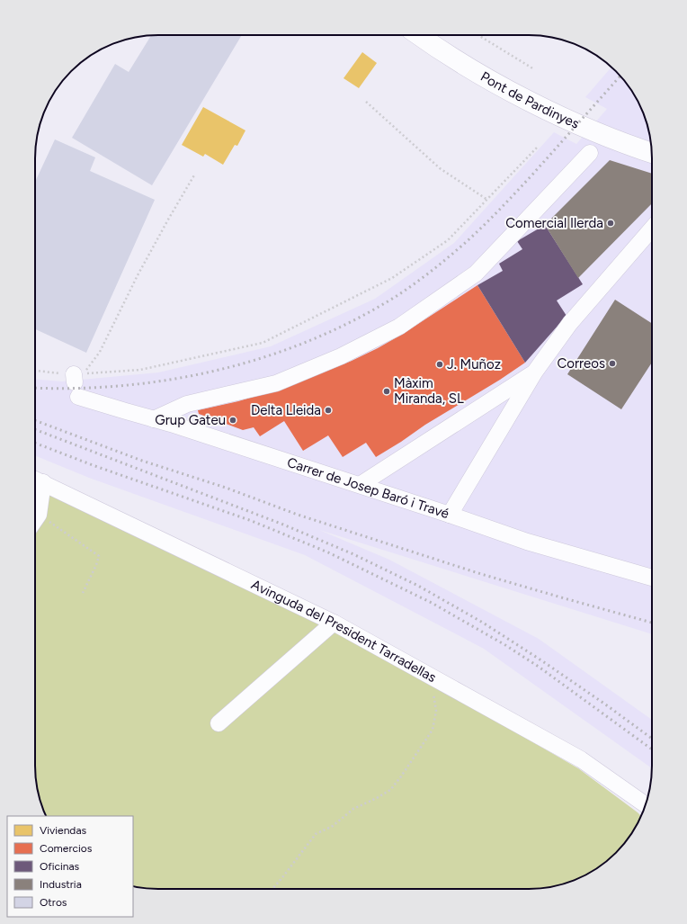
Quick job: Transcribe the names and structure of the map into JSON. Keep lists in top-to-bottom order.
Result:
{
  "streets": {
    "main road": ["Pont de Pardinyes"],
    "street": ["Carrer de Josep Baró i Travé", "Avinguda del President Tarradellas"]
  },
  "places": [
    "Comercial Ilerda",
    "Correos",
    "J. Muñoz",
    "Màxim Miranda, SL",
    "Delta Lleida",
    "Grup Gateu"
  ],
  "legend": [
    "Viviendas",
    "Comercios",
    "Oficinas",
    "Industria",
    "Otros"
  ]
}
